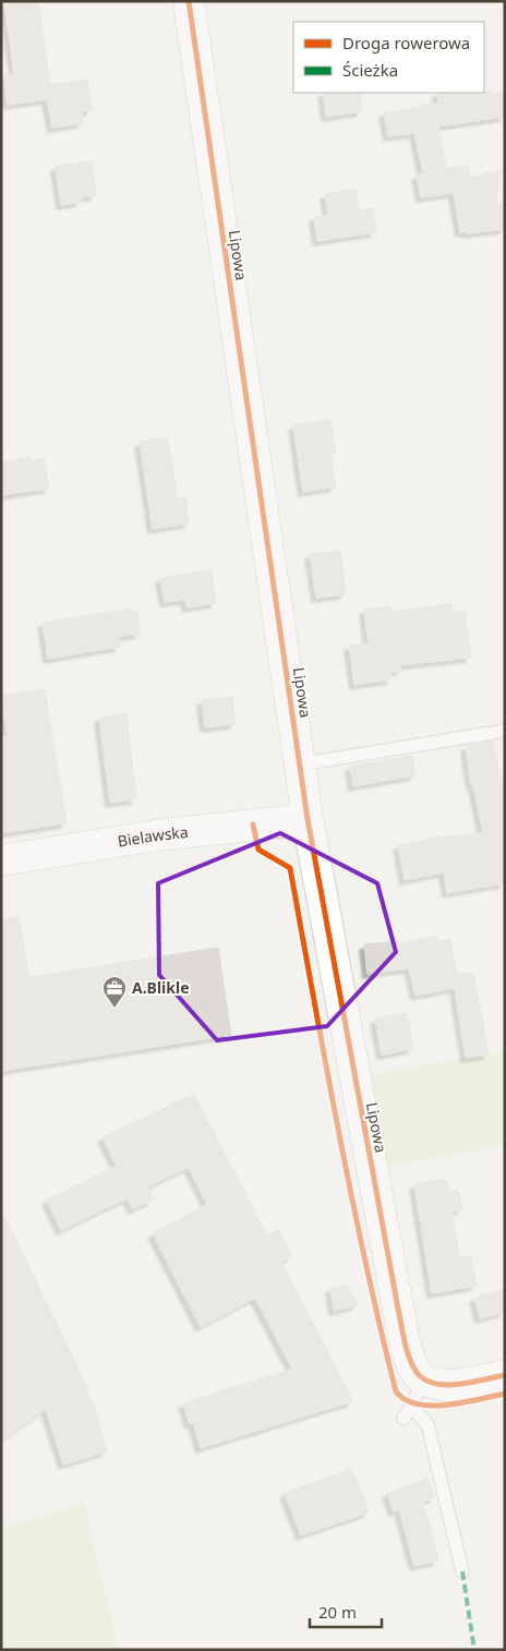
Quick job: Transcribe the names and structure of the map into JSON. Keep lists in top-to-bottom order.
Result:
{
  "streets": {
    "street": ["Lipowa", "Bielawska"]
  },
  "crossings": [
    ["Lipowa", "Bielawska"]
  ],
  "places": {
    "office": ["A.Blikle"]
  },
  "legend": ["Droga rowerowa", "Ścieżka"],
  "scale_bar": "20 m"
}
